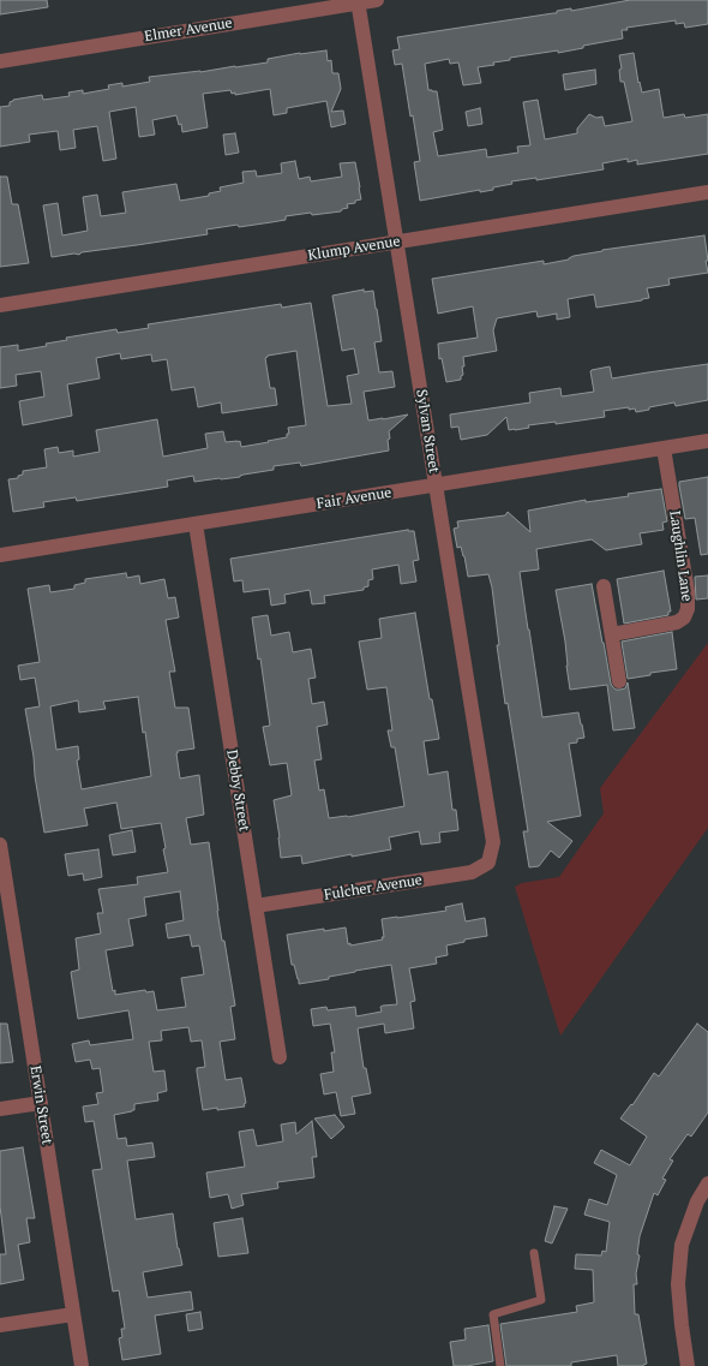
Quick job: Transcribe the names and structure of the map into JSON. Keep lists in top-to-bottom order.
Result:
{
  "streets": {
    "street": [
      "Elmer Avenue",
      "Klump Avenue",
      "Sylvan Street",
      "Fair Avenue",
      "Laughlin Lane",
      "Debby Street",
      "Fulcher Avenue",
      "Erwin Street"
    ]
  },
  "crossings": [
    ["Elmer Avenue", "Sylvan Street"],
    ["Klump Avenue", "Sylvan Street"],
    ["Sylvan Street", "Fair Avenue"],
    ["Sylvan Street", "Fulcher Avenue"],
    ["Fair Avenue", "Laughlin Lane"],
    ["Fair Avenue", "Debby Street"],
    ["Debby Street", "Fulcher Avenue"]
  ]
}
